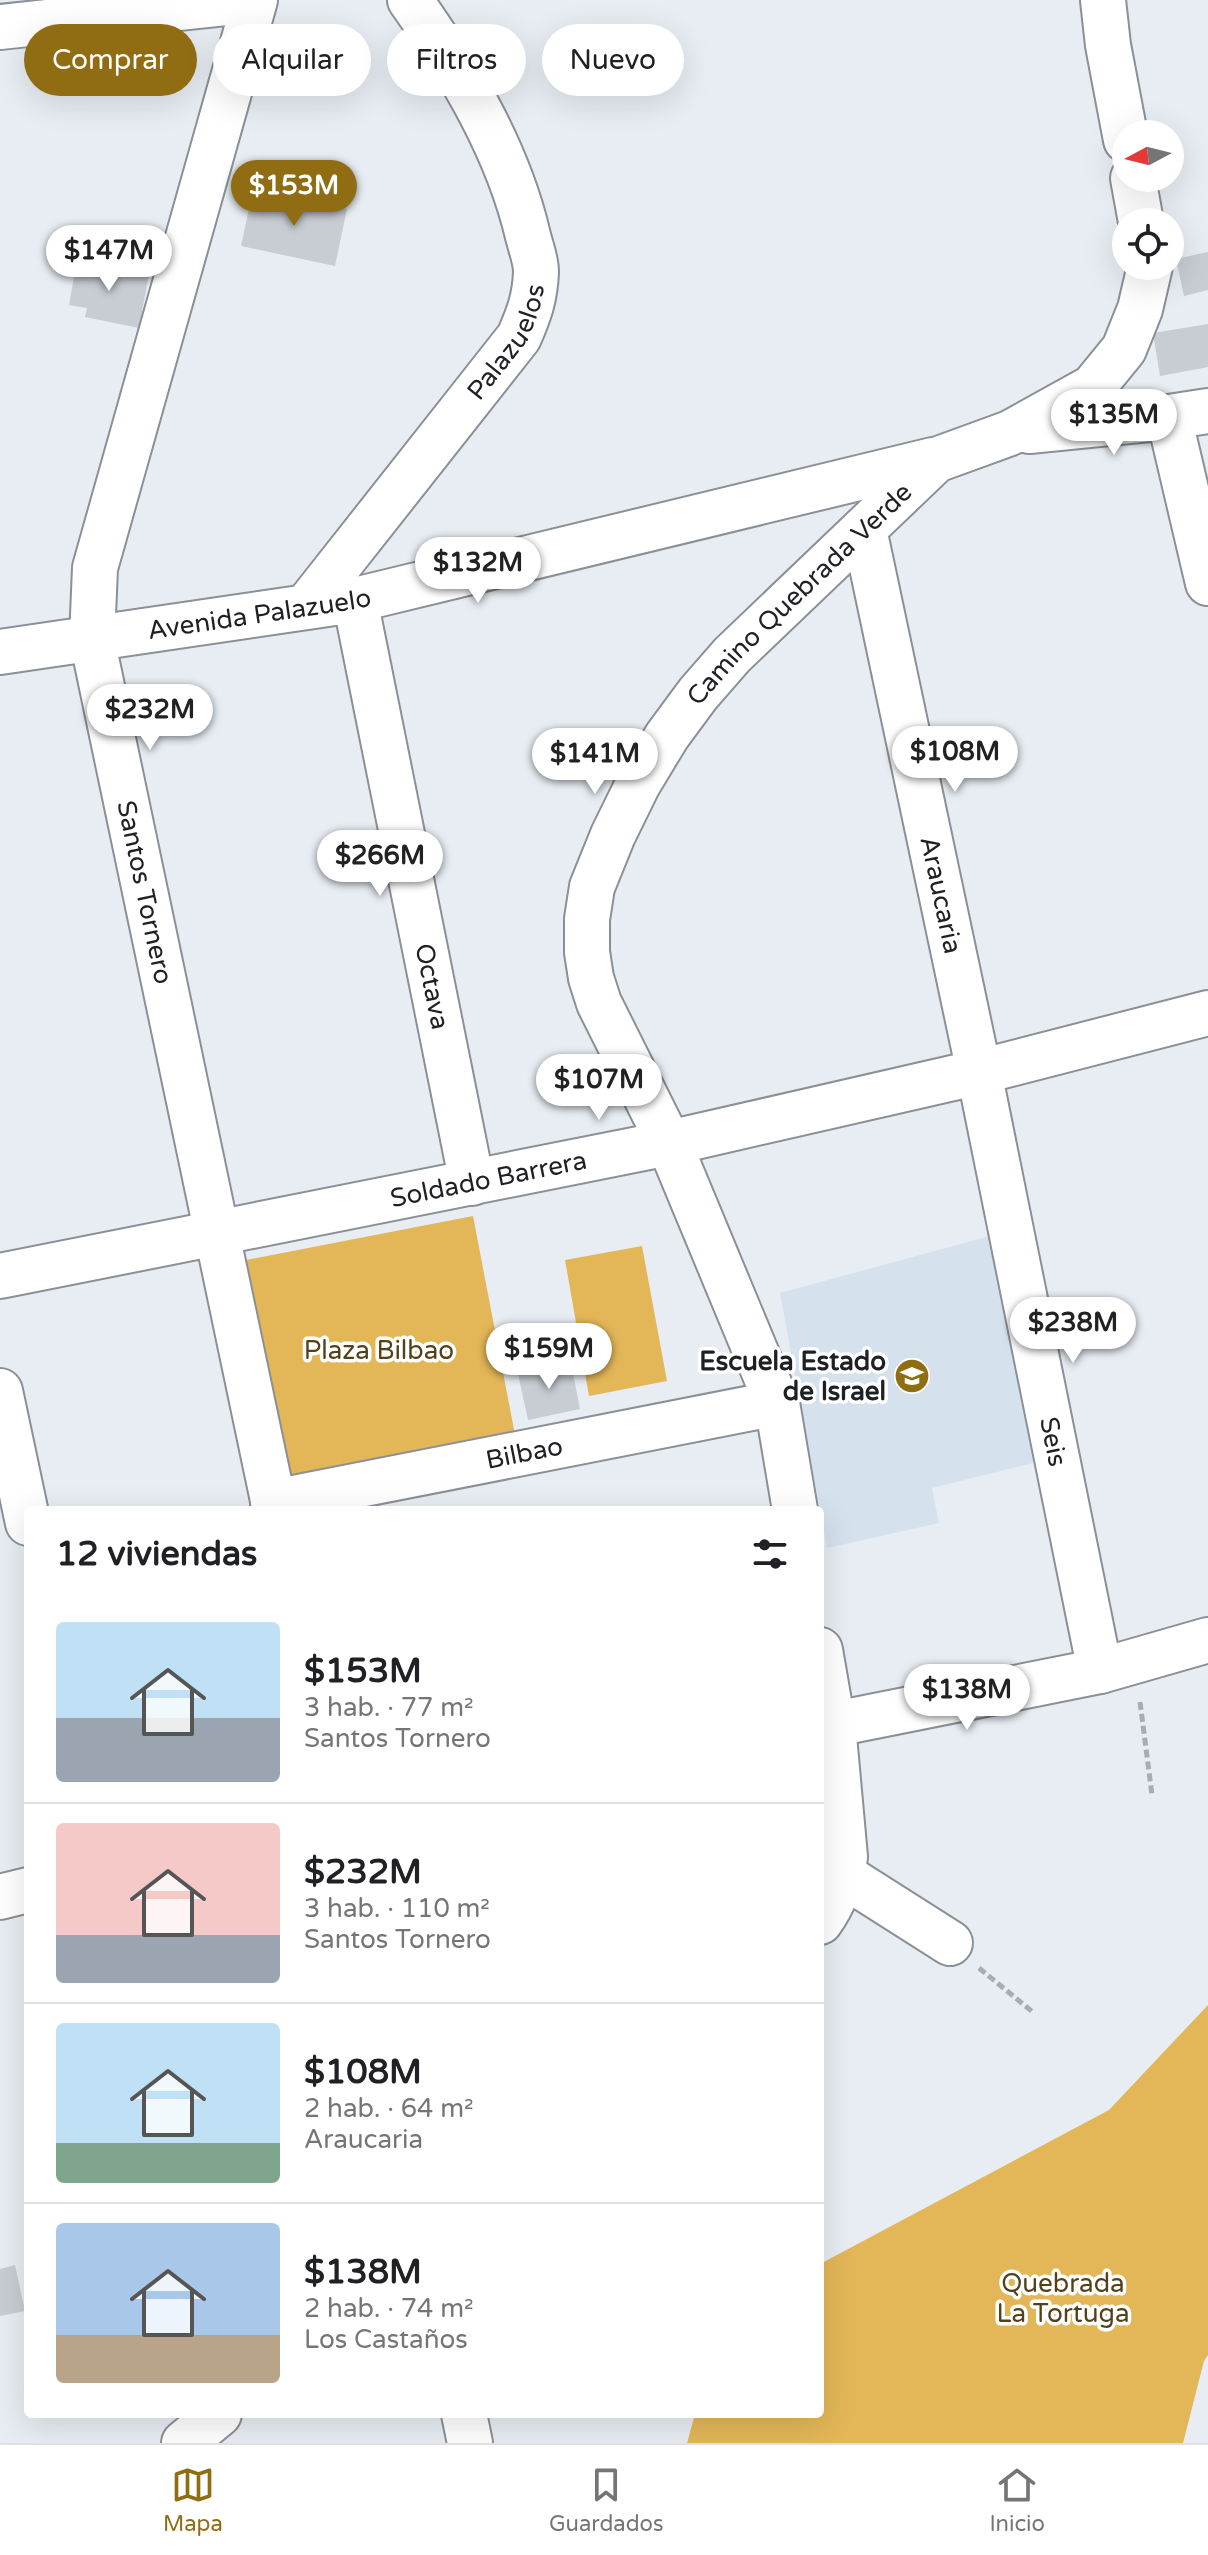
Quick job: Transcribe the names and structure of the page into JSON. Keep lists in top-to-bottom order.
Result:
{
  "streets": {
    "street": [
      "Palazuelos",
      "Camino Quebrada Verde",
      "Avenida Palazuelo",
      "Santos Tornero",
      "Araucaria",
      "Octava",
      "Soldado Barrera",
      "Seis",
      "Bilbao"
    ]
  },
  "crossings": [
    ["Palazuelos", "Avenida Palazuelo"],
    ["Camino Quebrada Verde", "Avenida Palazuelo"],
    ["Camino Quebrada Verde", "Araucaria"],
    ["Camino Quebrada Verde", "Soldado Barrera"],
    ["Camino Quebrada Verde", "Bilbao"],
    ["Avenida Palazuelo", "Santos Tornero"],
    ["Avenida Palazuelo", "Octava"],
    ["Santos Tornero", "Soldado Barrera"],
    ["Santos Tornero", "Bilbao"],
    ["Araucaria", "Soldado Barrera"],
    ["Araucaria", "Seis"],
    ["Octava", "Soldado Barrera"],
    ["Soldado Barrera", "Seis"]
  ],
  "parks": ["Plaza Bilbao", "Quebrada La Tortuga"],
  "places": {
    "school or university": ["Escuela Estado de Israel"]
  },
  "north": "left",
  "page": {
    "chip": [
      "Comprar",
      "Alquilar",
      "Filtros",
      "Nuevo"
    ],
    "price": [
      "$153M",
      "$147M",
      "$135M",
      "$132M",
      "$232M",
      "$108M",
      "$141M",
      "$266M",
      "$107M",
      "$238M",
      "$159M",
      "$138M"
    ],
    "heading": "12 viviendas",
    "list": [
      {
        "name": "$153M",
        "note": "3 hab. · 77 m² · Santos Tornero"
      },
      {
        "name": "$232M",
        "note": "3 hab. · 110 m² · Santos Tornero"
      },
      {
        "name": "$108M",
        "note": "2 hab. · 64 m² · Araucaria"
      },
      {
        "name": "$138M",
        "note": "2 hab. · 74 m² · Los Castaños"
      }
    ],
    "tabs": ["Mapa", "Guardados", "Inicio"]
  }
}
